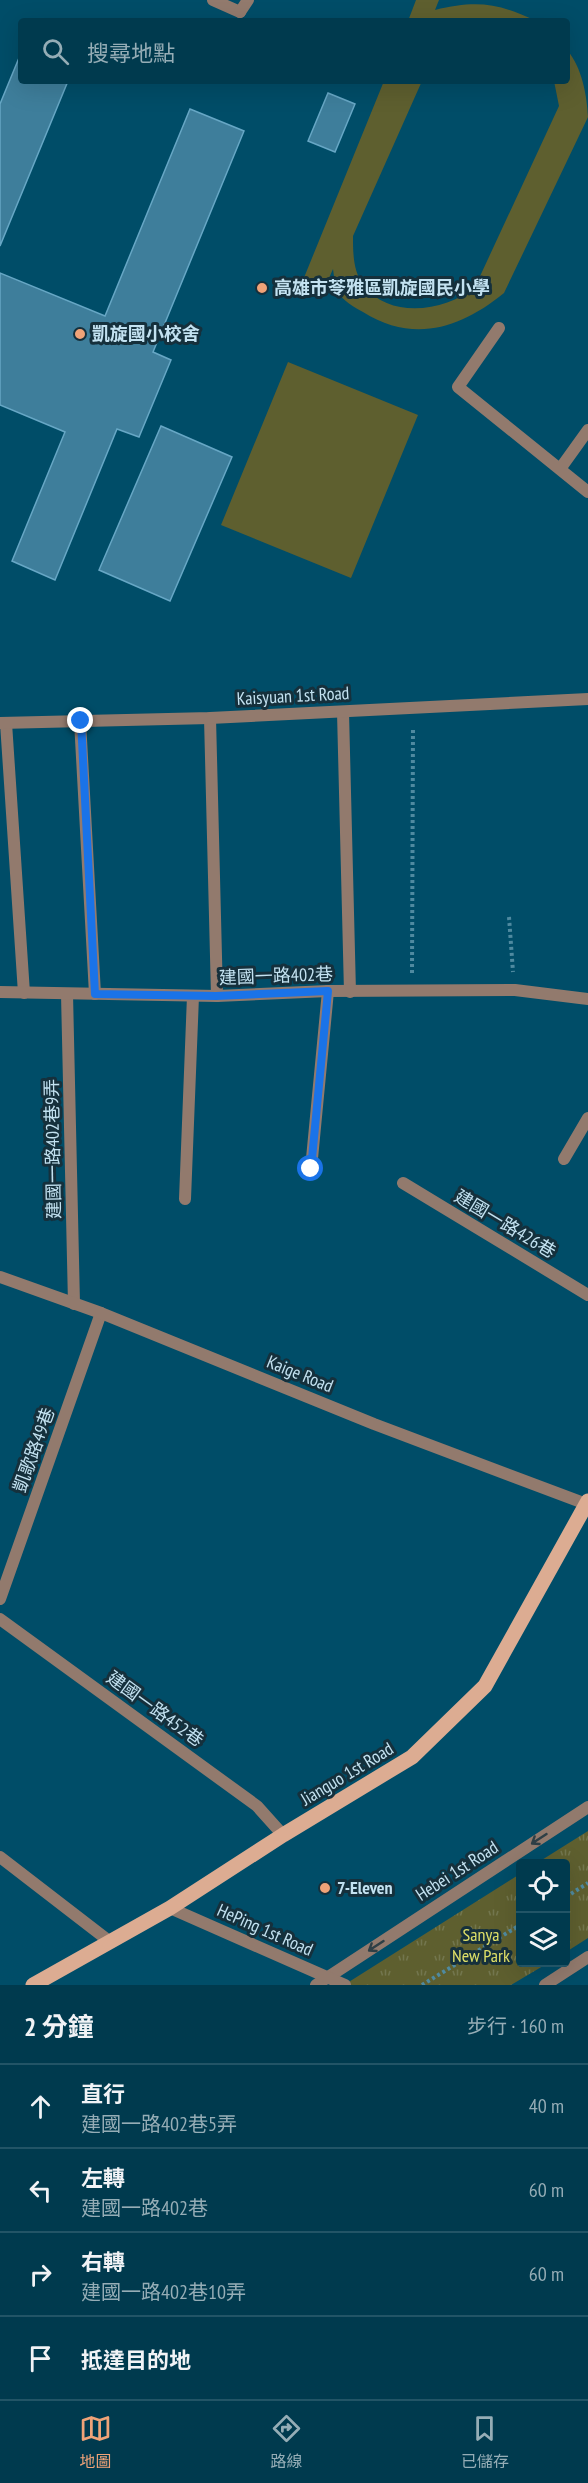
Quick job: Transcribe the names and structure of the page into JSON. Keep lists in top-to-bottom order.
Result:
{
  "streets": {
    "main road": ["Jianguo 1st Road"],
    "street": [
      "Kaisyuan 1st Road",
      "建國一路402巷",
      "建國一路402巷9弄",
      "建國一路426巷",
      "Kaige Road",
      "凱歌路49巷",
      "建國一路452巷",
      "Hebei 1st Road",
      "HePing 1st Road"
    ]
  },
  "crossings": [
    ["建國一路402巷", "建國一路402巷9弄"],
    ["建國一路402巷9弄", "Kaige Road"],
    ["Kaige Road", "凱歌路49巷"],
    ["Kaige Road", "Jianguo 1st Road"],
    ["建國一路452巷", "Jianguo 1st Road"],
    ["Jianguo 1st Road", "HePing 1st Road"],
    ["Hebei 1st Road", "HePing 1st Road"]
  ],
  "one_way": ["Hebei 1st Road"],
  "parks": ["Sanya New Park"],
  "places": ["高雄市苓雅區凱旋國民小學", "凱旋國小校舍", "7-Eleven"],
  "page": {
    "search": "搜尋地點",
    "heading": ["2 分鐘", "步行 · 160 m"],
    "list": [
      ["直行", "建國一路402巷5弄", "40 m"],
      ["左轉", "建國一路402巷", "60 m"],
      ["右轉", "建國一路402巷10弄", "60 m"],
      "抵達目的地"
    ],
    "nav": ["地圖", "路線", "已儲存"]
  }
}
